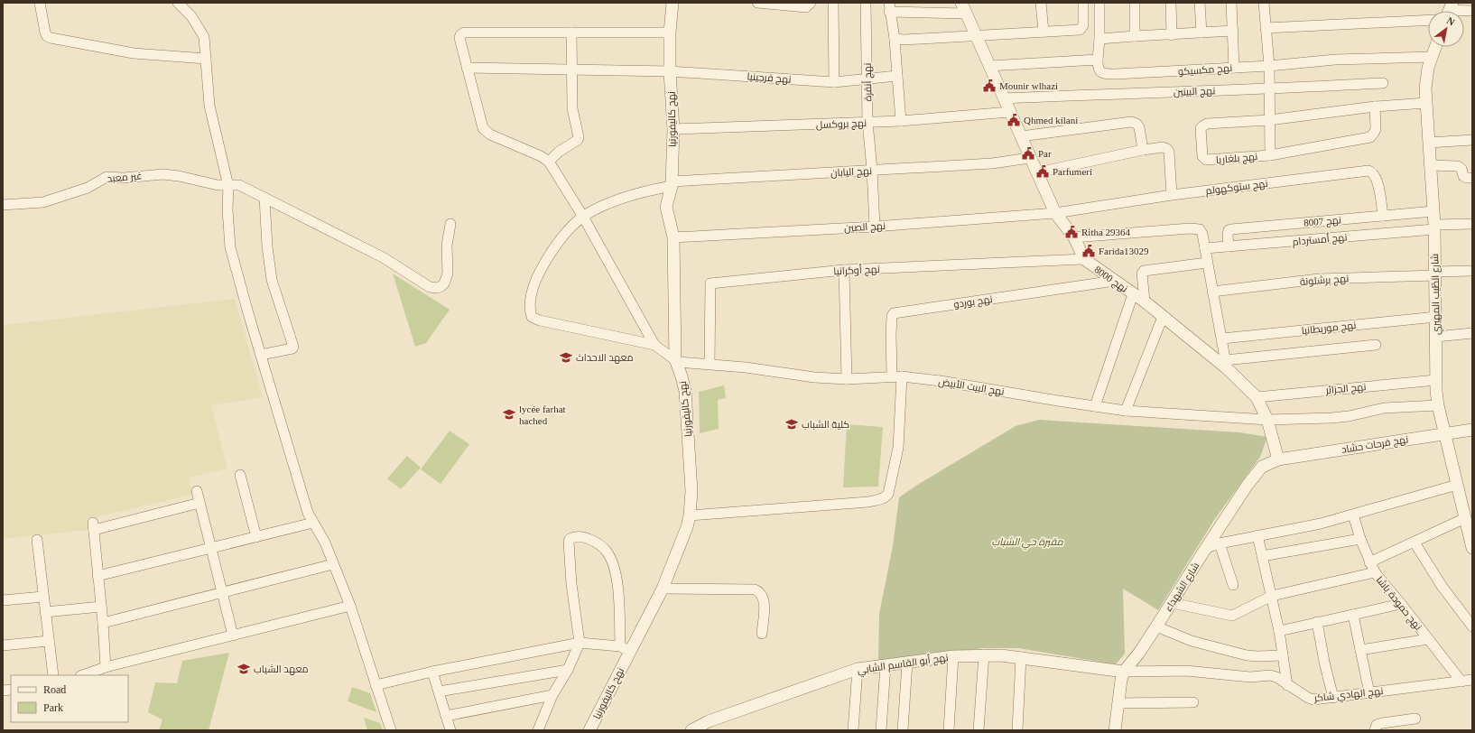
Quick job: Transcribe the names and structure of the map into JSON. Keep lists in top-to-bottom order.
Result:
{
  "streets": {
    "street": [
      "نهج مكسيكو",
      "نهج فرجينيا",
      "نهج أنقرة",
      "نهج البينين",
      "نهح كاليفورنيا",
      "نهج بروكسل",
      "نهج بلغاريا",
      "نهج اليابان",
      "غير معبد",
      "نهج ستوكهولم",
      "نهج 8007",
      "نهج الصين",
      "نهج أمستردام",
      "نهج أوكرانيا",
      "نهج 8000",
      "نهج برشلونة",
      "شارع الطّيب المهيري",
      "نهج بوردو",
      "نهج موريطانيا",
      "نهج البيت الأبيض",
      "نهج الجزائر",
      "نهج فرحات حشاد",
      "شارع الشهداء",
      "نهج حمودة باشا",
      "نهج أبو القاسم الشابي",
      "نهج الهادي شاكر"
    ]
  },
  "crossings": [
    ["نهج مكسيكو", "نهج بلغاريا"],
    ["نهج مكسيكو", "شارع الطّيب المهيري"],
    ["نهج فرجينيا", "نهج أنقرة"],
    ["نهج فرجينيا", "نهح كاليفورنيا"],
    ["نهج أنقرة", "نهج بروكسل"],
    ["نهج أنقرة", "نهج اليابان"],
    ["نهج أنقرة", "نهج الصين"],
    ["نهج البينين", "نهج بلغاريا"],
    ["نهج البينين", "نهج 8000"],
    ["نهح كاليفورنيا", "نهج بروكسل"],
    ["نهح كاليفورنيا", "نهج اليابان"],
    ["نهح كاليفورنيا", "نهج الصين"],
    ["نهح كاليفورنيا", "نهج البيت الأبيض"],
    ["نهج بروكسل", "نهج 8000"],
    ["نهج بلغاريا", "شارع الطّيب المهيري"],
    ["نهج اليابان", "نهج 8000"],
    ["نهج ستوكهولم", "نهج 8007"],
    ["نهج ستوكهولم", "نهج الصين"],
    ["نهج ستوكهولم", "نهج 8000"],
    ["نهج 8007", "نهج أمستردام"],
    ["نهج 8007", "شارع الطّيب المهيري"],
    ["نهج الصين", "نهج 8000"],
    ["نهج أمستردام", "شارع الطّيب المهيري"],
    ["نهج أوكرانيا", "نهج 8000"],
    ["نهج أوكرانيا", "نهج البيت الأبيض"],
    ["نهج 8000", "نهج بوردو"],
    ["نهج 8000", "نهج البيت الأبيض"],
    ["نهج 8000", "نهج الجزائر"],
    ["نهج 8000", "نهج فرحات حشاد"],
    ["نهج 8000", "شارع الشهداء"],
    ["نهج برشلونة", "شارع الطّيب المهيري"],
    ["شارع الطّيب المهيري", "نهج موريطانيا"],
    ["شارع الطّيب المهيري", "نهج البيت الأبيض"],
    ["شارع الطّيب المهيري", "نهج الجزائر"],
    ["شارع الطّيب المهيري", "نهج فرحات حشاد"],
    ["نهج بوردو", "نهج البيت الأبيض"],
    ["نهج فرحات حشاد", "شارع الشهداء"],
    ["شارع الشهداء", "نهج أبو القاسم الشابي"],
    ["شارع الشهداء", "نهج الهادي شاكر"],
    ["نهج حمودة باشا", "نهج الهادي شاكر"],
    ["نهج أبو القاسم الشابي", "نهج الهادي شاكر"]
  ],
  "parks": ["مقبرة حي الشباب"],
  "places": {
    "public building": [
      "Mounir wlhazi",
      "Qhmed kilani",
      "Par",
      "Parfumeri",
      "Ritha 29364",
      "Farida13029"
    ],
    "school or university": [
      "معهد الاحداث",
      "lycée farhat hached",
      "كلية الشباب",
      "معهد الشياب"
    ]
  },
  "legend": ["Road", "Park"],
  "north": "top right"
}
